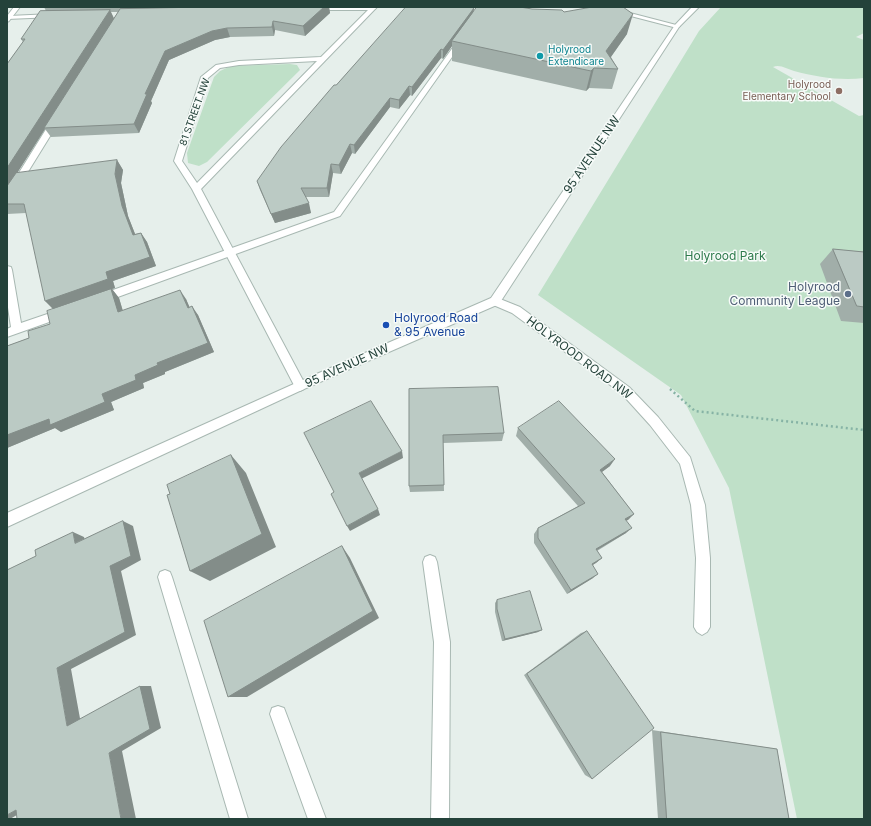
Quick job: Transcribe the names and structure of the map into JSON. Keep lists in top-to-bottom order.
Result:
{
  "streets": {
    "street": ["81 STREET NW", "95 AVENUE NW", "HOLYROOD ROAD NW"]
  },
  "crossings": [
    ["81 STREET NW", "95 AVENUE NW"],
    ["95 AVENUE NW", "HOLYROOD ROAD NW"]
  ],
  "parks": ["Holyrood Park"],
  "places": [
    "Holyrood Extendicare",
    "Holyrood Elementary School",
    "Holyrood Community League",
    "Holyrood Road & 95 Avenue"
  ]
}
